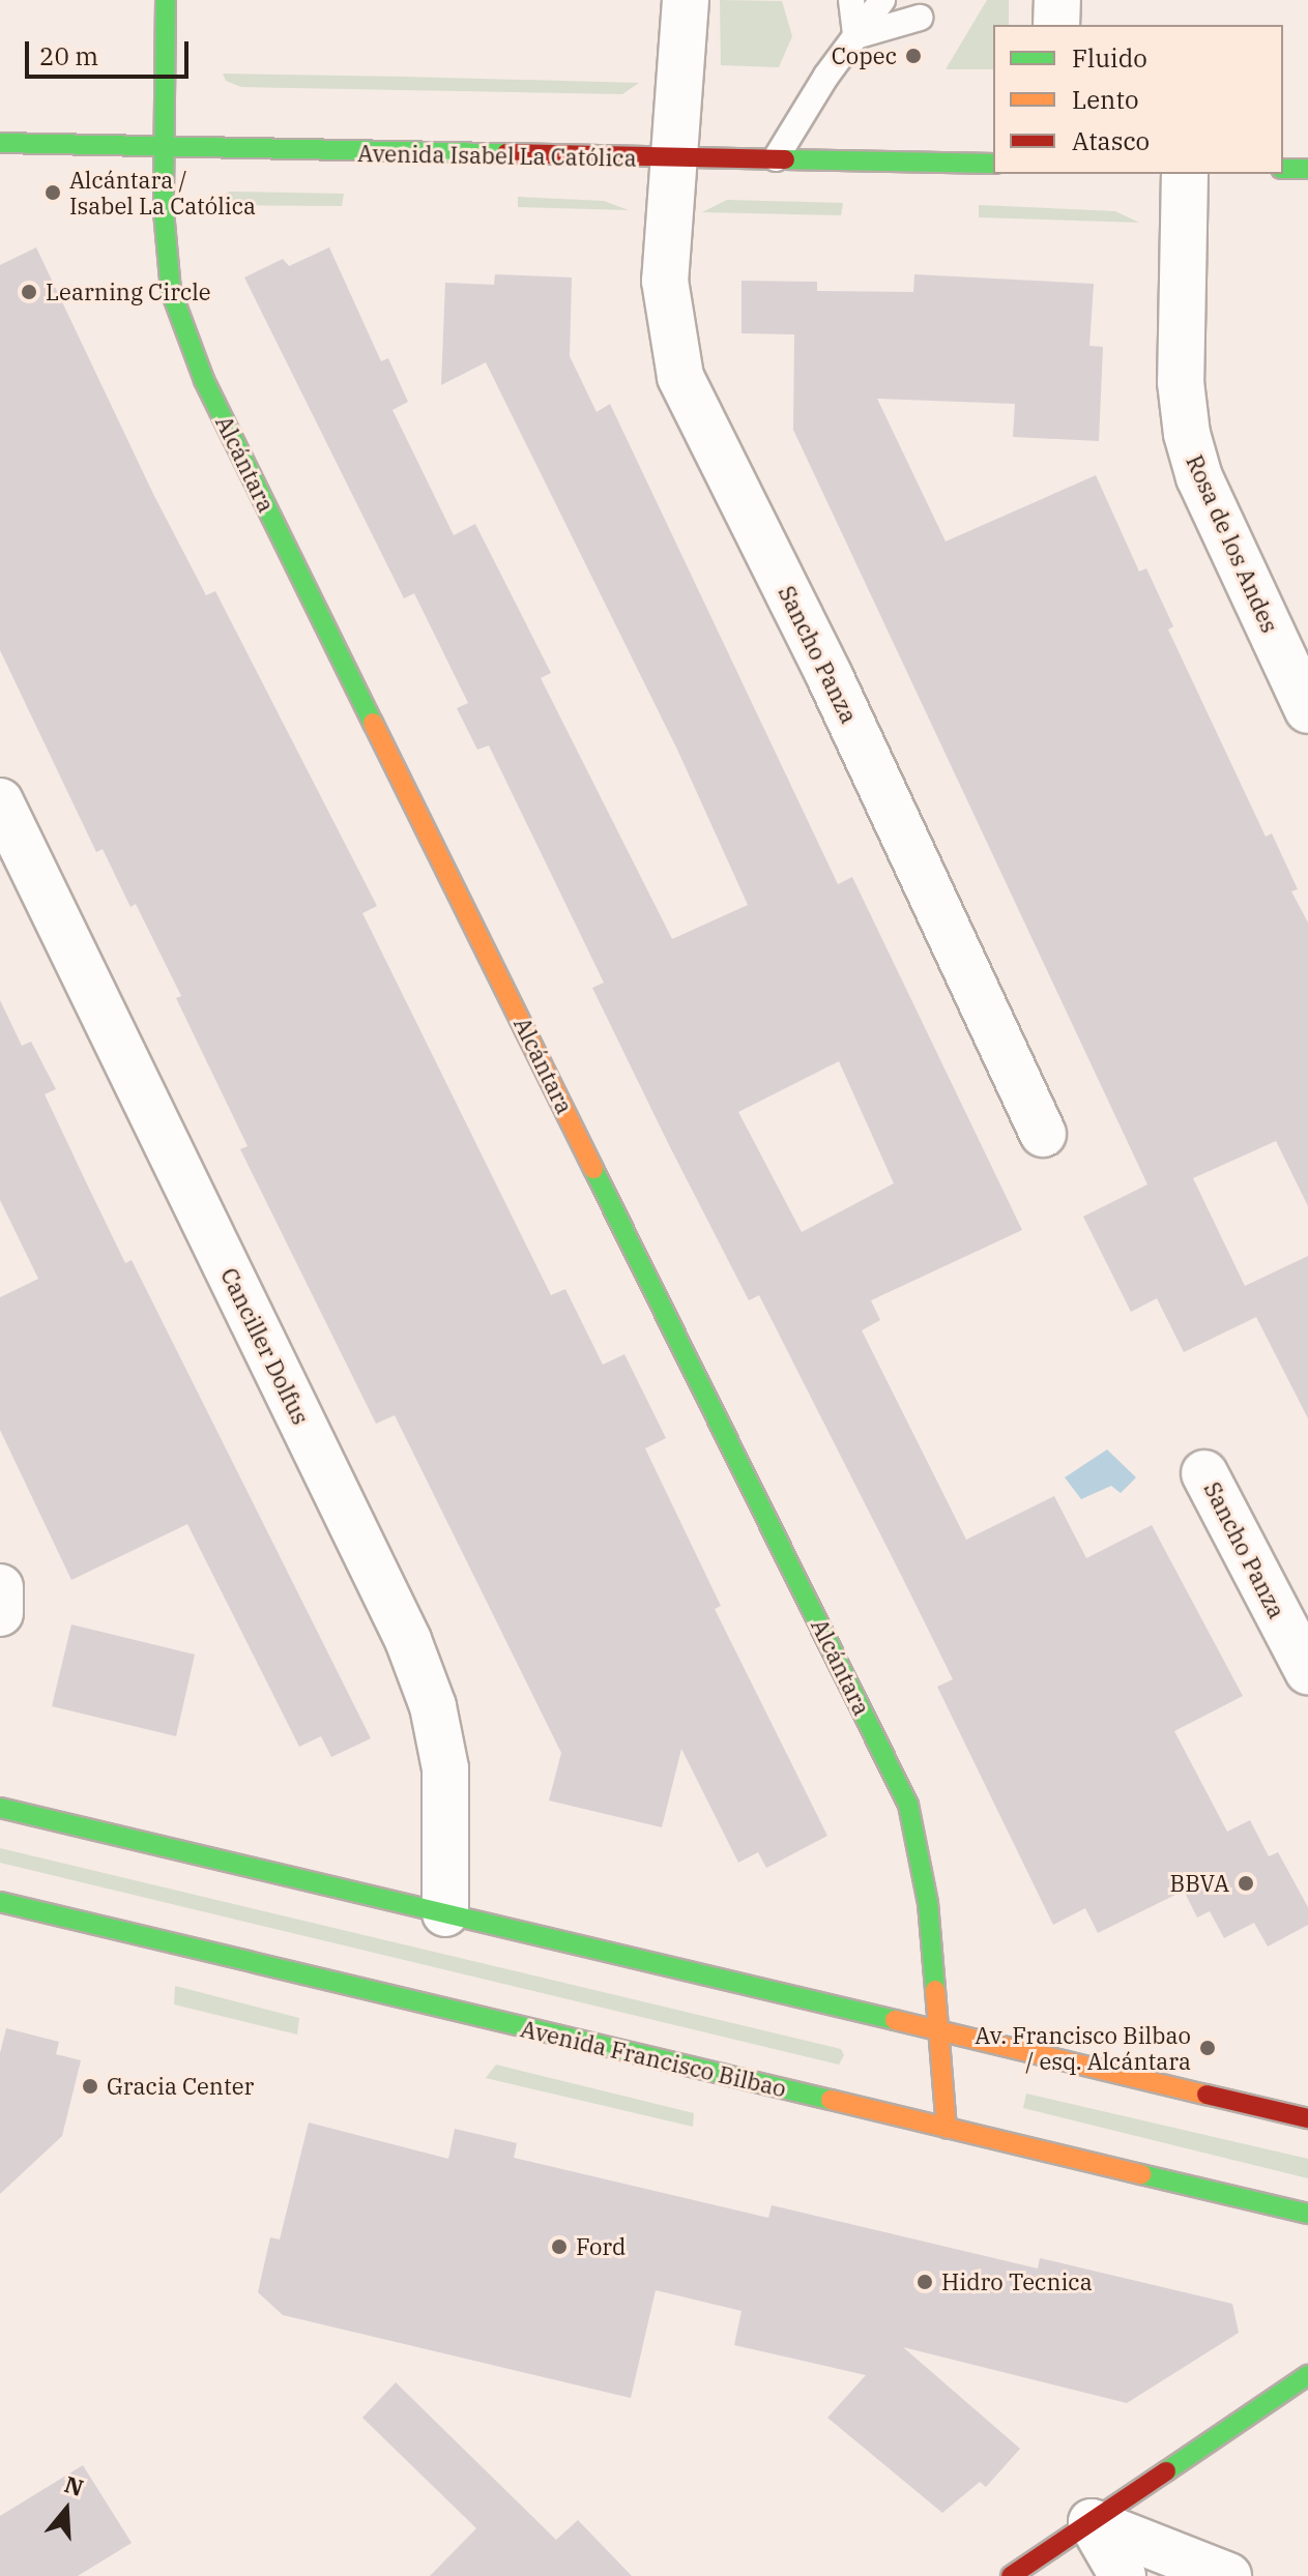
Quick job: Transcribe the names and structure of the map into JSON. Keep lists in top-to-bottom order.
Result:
{
  "streets": {
    "main road": ["Avenida Isabel La Católica", "Alcántara", "Avenida Francisco Bilbao"],
    "street": ["Rosa de los Andes", "Sancho Panza", "Canciller Dolfus"]
  },
  "crossings": [
    ["Avenida Isabel La Católica", "Alcántara"],
    ["Avenida Isabel La Católica", "Sancho Panza"],
    ["Alcántara", "Avenida Francisco Bilbao"]
  ],
  "places": [
    "Copec",
    "Alcántara / Isabel La Católica",
    "Learning Circle",
    "BBVA",
    "Av. Francisco Bilbao / esq. Alcántara",
    "Gracia Center",
    "Ford",
    "Hidro Tecnica"
  ],
  "legend": ["Fluido", "Lento", "Atasco"],
  "scale_bar": "20 m",
  "north": "top"
}
